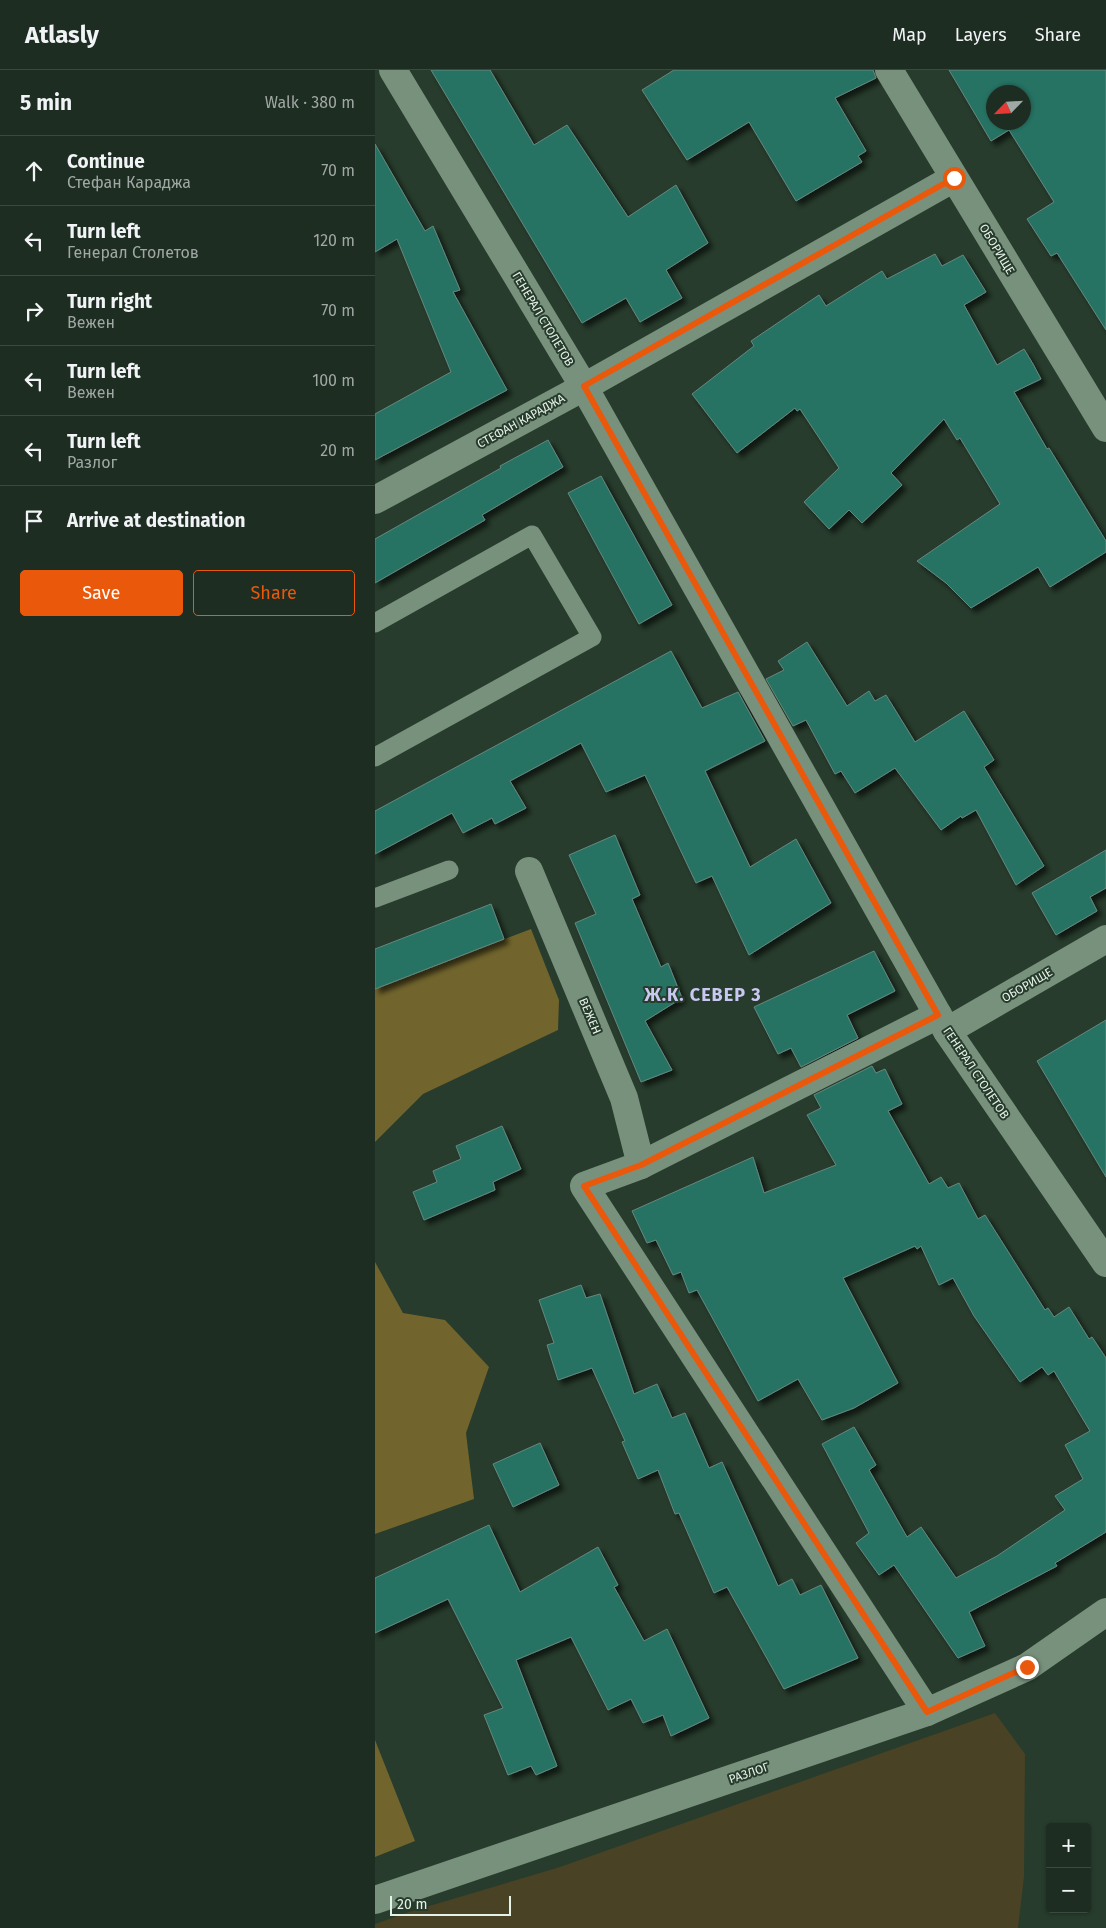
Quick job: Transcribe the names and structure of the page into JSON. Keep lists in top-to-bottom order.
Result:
{
  "streets": {
    "street": [
      "ОБОРИЩЕ",
      "ГЕНЕРАЛ СТОЛЕТОВ",
      "СТЕФАН КАРАДЖА",
      "ВЕЖЕН",
      "РАЗЛОГ"
    ]
  },
  "crossings": [
    ["ОБОРИЩЕ", "ГЕНЕРАЛ СТОЛЕТОВ"],
    ["ОБОРИЩЕ", "СТЕФАН КАРАДЖА"],
    ["ГЕНЕРАЛ СТОЛЕТОВ", "СТЕФАН КАРАДЖА"]
  ],
  "districts": ["Ж.К. СЕВЕР 3"],
  "scale_bar": "20 m",
  "north": "bottom left",
  "page": {
    "header": "Atlasly",
    "nav": ["Map", "Layers", "Share"],
    "heading": ["5 min", "Walk · 380 m"],
    "list": [
      ["Continue", "Стефан Караджа", "70 m"],
      ["Turn left", "Генерал Столетов", "120 m"],
      ["Turn right", "Вежен", "70 m"],
      ["Turn left", "Вежен", "100 m"],
      ["Turn left", "Разлог", "20 m"],
      "Arrive at destination"
    ],
    "buttons": ["Save", "Share"],
    "map_buttons": ["+", "−"],
    "scale": "20 m"
  }
}
